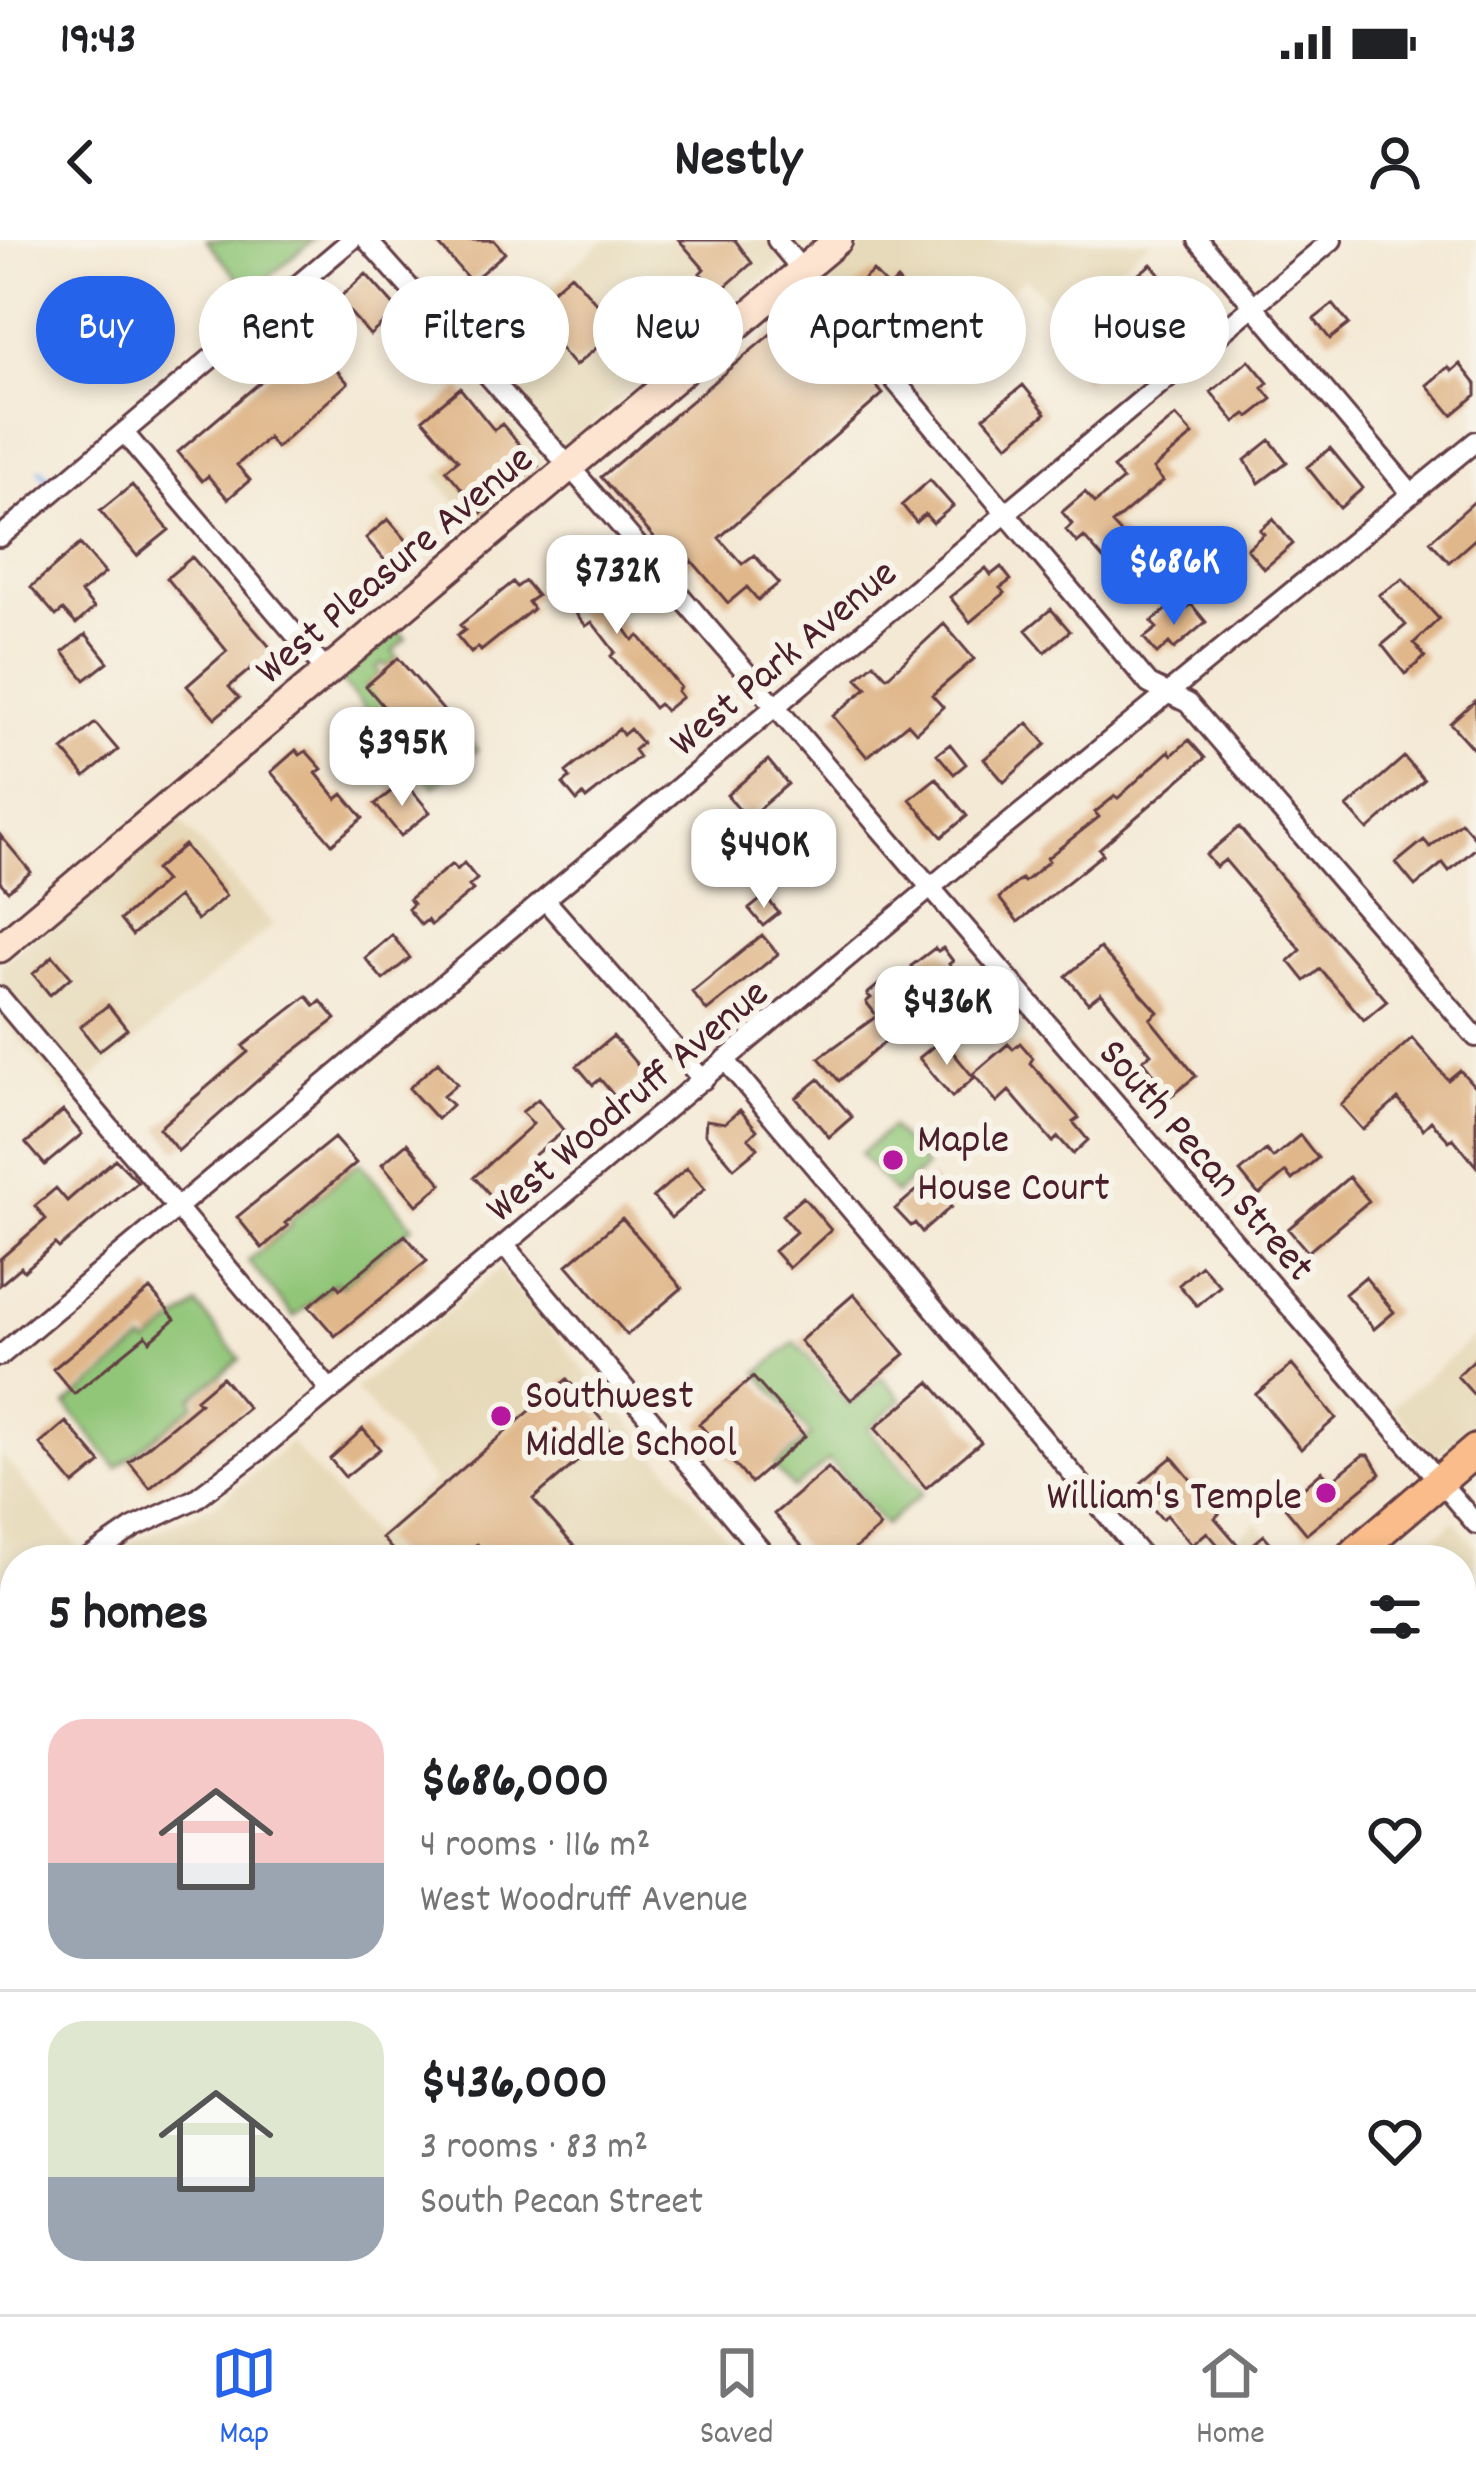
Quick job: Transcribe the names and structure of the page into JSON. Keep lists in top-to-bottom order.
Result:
{
  "streets": {
    "street": [
      "West Pleasure Avenue",
      "West Park Avenue",
      "West Woodruff Avenue",
      "South Pecan Street"
    ]
  },
  "crossings": [
    ["West Pleasure Avenue", "South Pecan Street"],
    ["West Park Avenue", "South Pecan Street"],
    ["West Woodruff Avenue", "South Pecan Street"]
  ],
  "places": ["Maple House Court", "Southwest Middle School", "William's Temple"],
  "page": {
    "status": "19:43",
    "header": "Nestly",
    "chip": [
      "Buy",
      "Rent",
      "Filters",
      "New",
      "Apartment",
      "House"
    ],
    "price": [
      "$686K",
      "$732K",
      "$395K",
      "$440K",
      "$436K"
    ],
    "heading": "5 homes",
    "list": [
      {
        "name": "$686,000",
        "note": "4 rooms · 116 m² · West Woodruff Avenue"
      },
      {
        "name": "$436,000",
        "note": "3 rooms · 83 m² · South Pecan Street"
      }
    ],
    "tabs": ["Map", "Saved", "Home"]
  }
}
